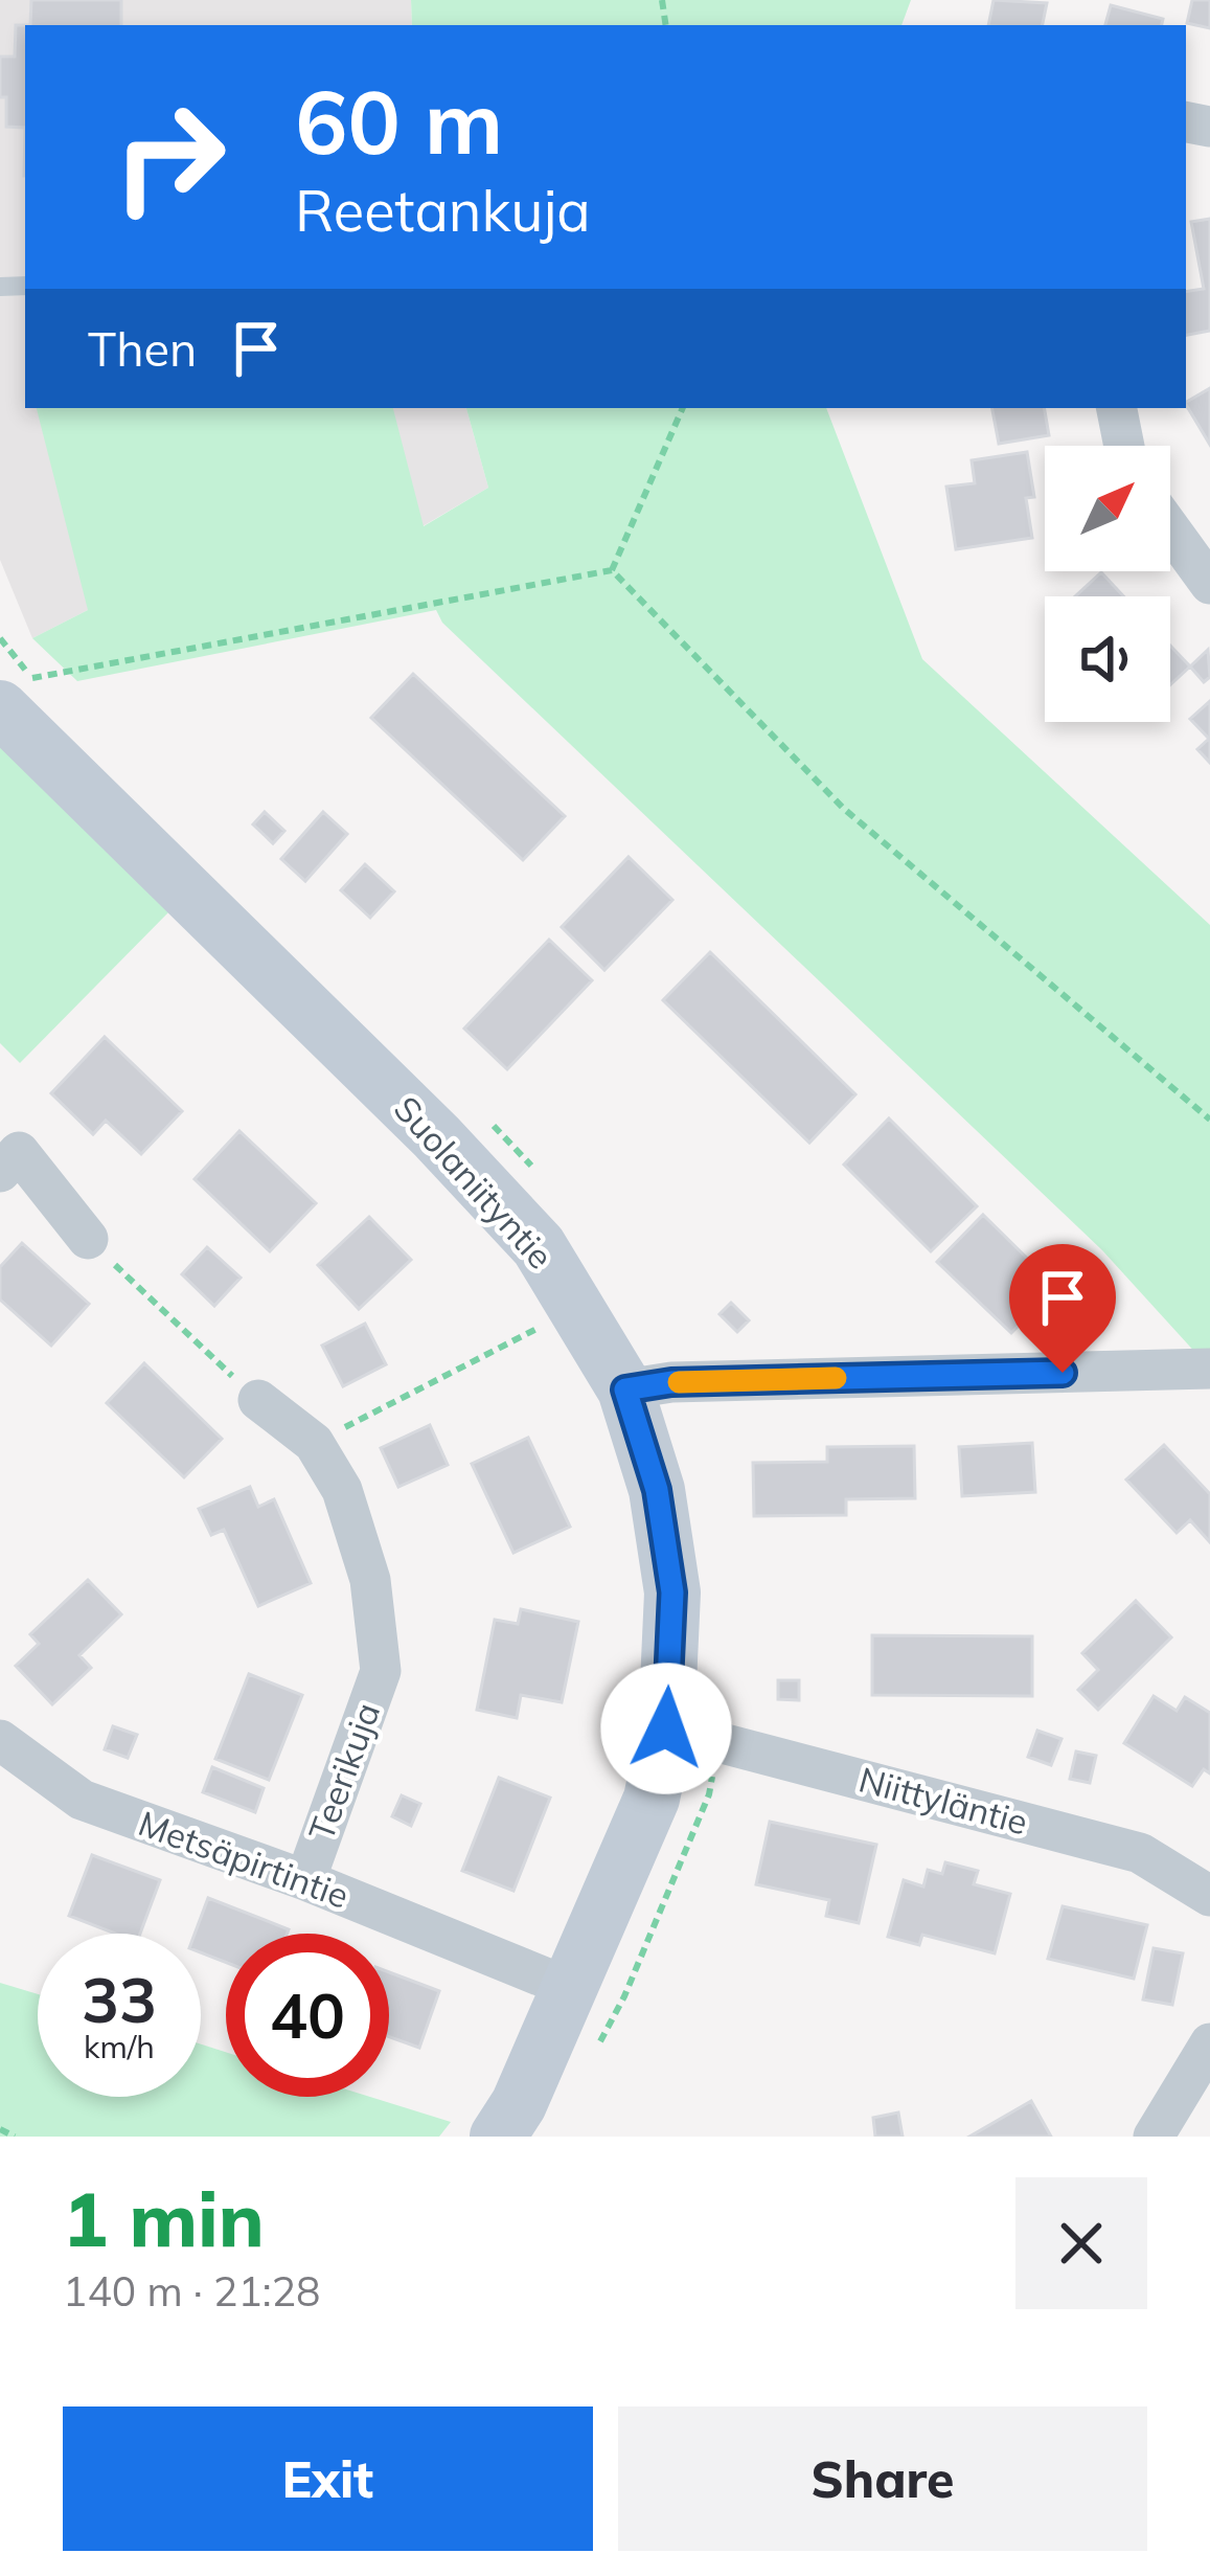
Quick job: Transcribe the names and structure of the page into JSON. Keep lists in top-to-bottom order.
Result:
{
  "streets": {
    "street": [
      "Suolaniityntie",
      "Teerikuja",
      "Niittyläntie",
      "Metsäpirtintie"
    ]
  },
  "crossings": [
    ["Suolaniityntie", "Niittyläntie"],
    ["Suolaniityntie", "Metsäpirtintie"],
    ["Teerikuja", "Metsäpirtintie"]
  ],
  "north": "top right",
  "page": {
    "turn": ["60 m", "Reetankuja"],
    "then": "Then",
    "speed": "33 km/h",
    "limit": "40",
    "heading": ["1 min", "140 m · 21:28"],
    "buttons": ["Exit", "Share"]
  }
}
